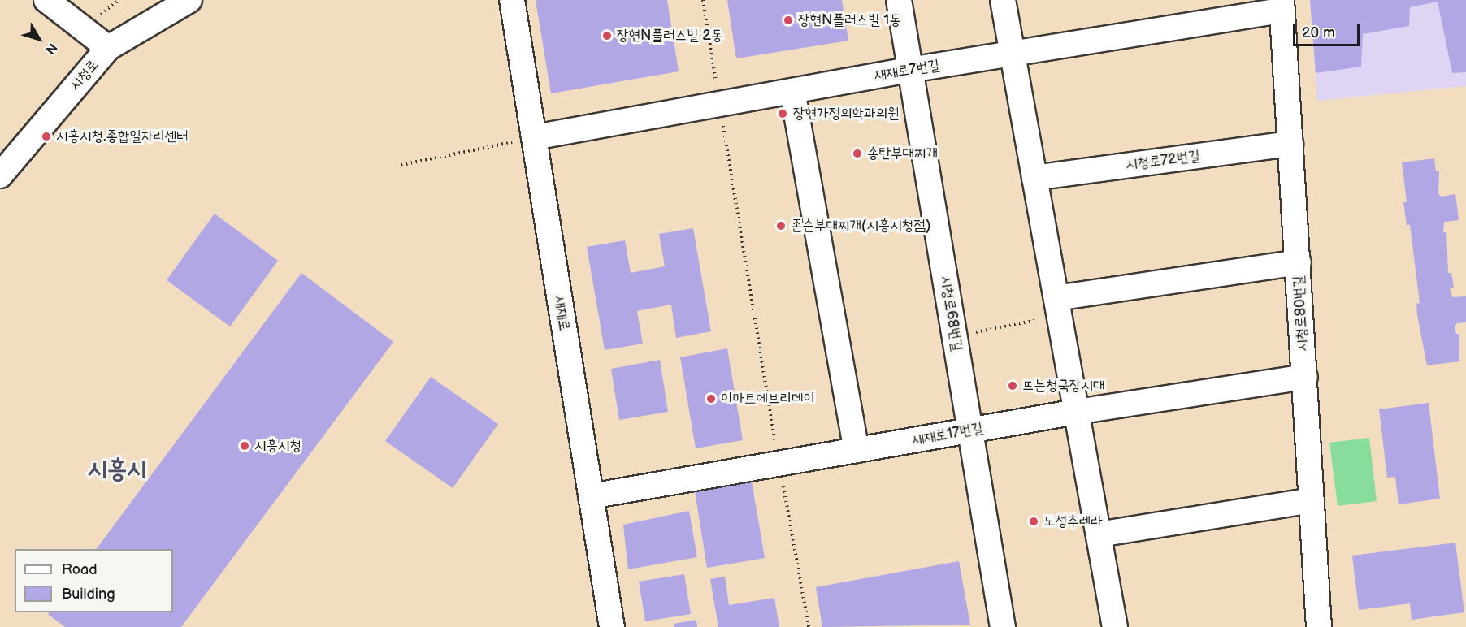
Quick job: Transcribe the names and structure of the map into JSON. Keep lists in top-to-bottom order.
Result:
{
  "streets": {
    "street": [
      "새재로7번길",
      "시청로",
      "시청로72번길",
      "새재로",
      "시청로68번길",
      "시청로80번길",
      "새재로17번길"
    ]
  },
  "crossings": [
    ["새재로7번길", "새재로"],
    ["새재로7번길", "시청로68번길"],
    ["새재로7번길", "시청로80번길"],
    ["시청로72번길", "시청로80번길"],
    ["새재로", "새재로17번길"],
    ["시청로68번길", "새재로17번길"],
    ["시청로80번길", "새재로17번길"]
  ],
  "districts": ["시흥시"],
  "places": [
    "장현N플러스빌 1동",
    "장현N플러스빌 2동",
    "장현가정의학과의원",
    "시흥시청.종합일자리센터",
    "송탄부대찌개",
    "존슨부대찌개(시흥시청점)",
    "뜨는청국장시대",
    "이마트에브리데이",
    "시흥시청",
    "도성추레라"
  ],
  "legend": ["Road", "Building"],
  "scale_bar": "20 m",
  "north": "bottom right"
}
